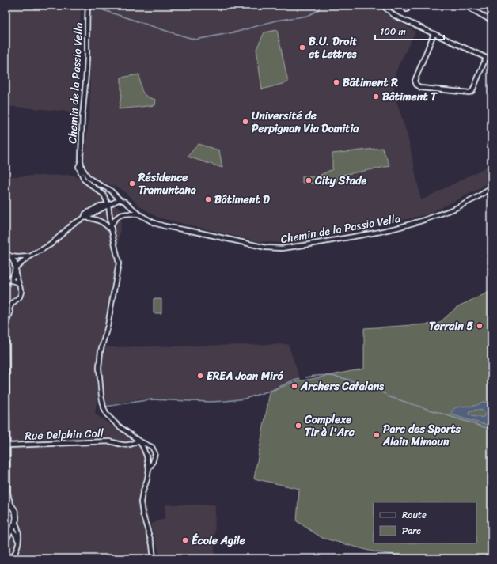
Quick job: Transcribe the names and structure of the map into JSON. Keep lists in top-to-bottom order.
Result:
{
  "streets": {
    "street": ["Chemin de la Passio Vella", "Rue Delphin Coll"]
  },
  "crossings": [
    ["Chemin de la Passio Vella", "Rue Delphin Coll"]
  ],
  "places": [
    "B.U. Droit et Lettres",
    "Bâtiment R",
    "Bâtiment T",
    "Université de Perpignan Via Domitia",
    "City Stade",
    "Résidence Tramuntana",
    "Bâtiment D",
    "Terrain 5",
    "EREA Joan Miró",
    "Archers Catalans",
    "Complexe Tir à l'Arc",
    "Parc des Sports Alain Mimoun",
    "École Agile"
  ],
  "legend": ["Route", "Parc"],
  "scale_bar": "100 m"
}
